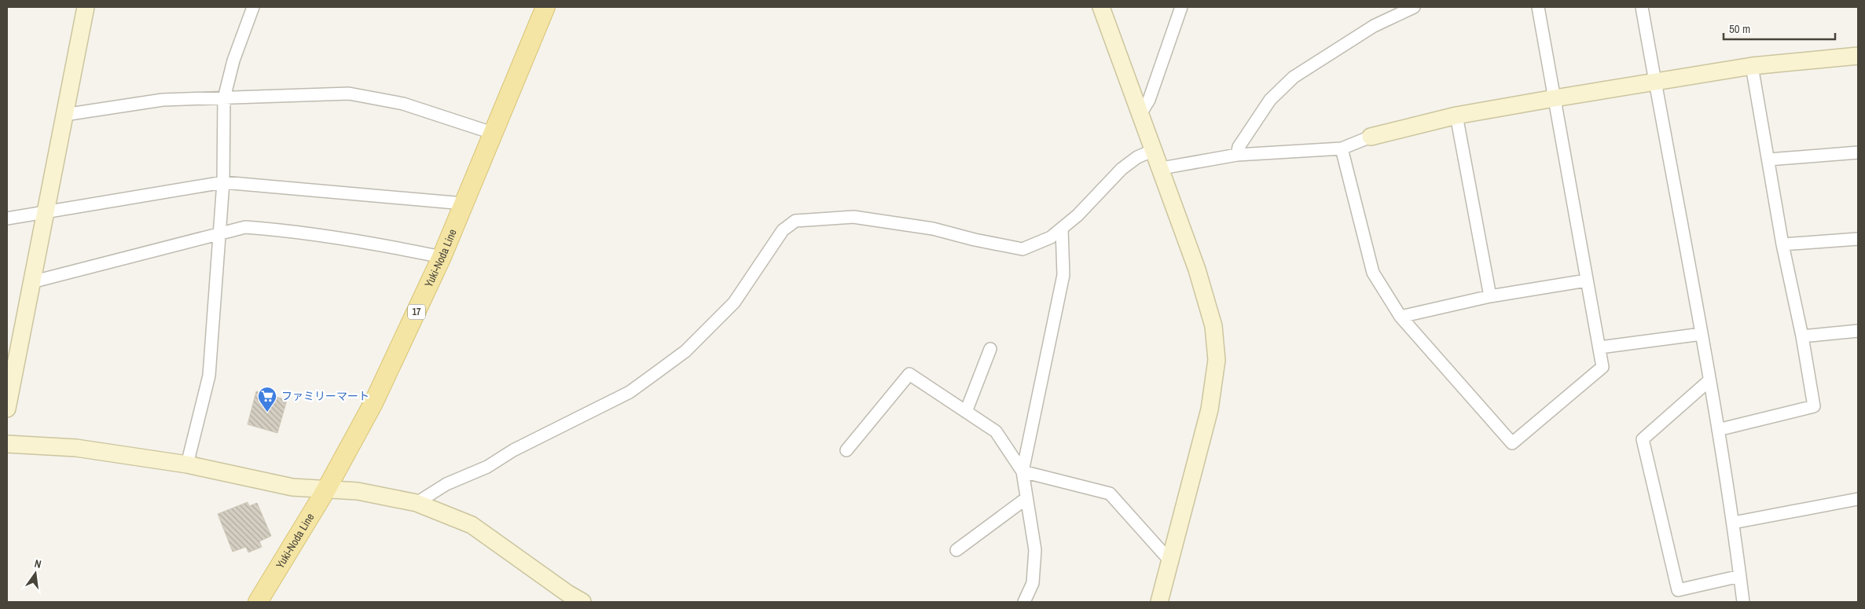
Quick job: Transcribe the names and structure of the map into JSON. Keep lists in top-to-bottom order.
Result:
{
  "streets": {
    "main road": ["Yuki-Noda Line", "17"]
  },
  "places": {
    "supermarket": ["ファミリーマート"]
  },
  "scale_bar": "50 m",
  "north": "top"
}
